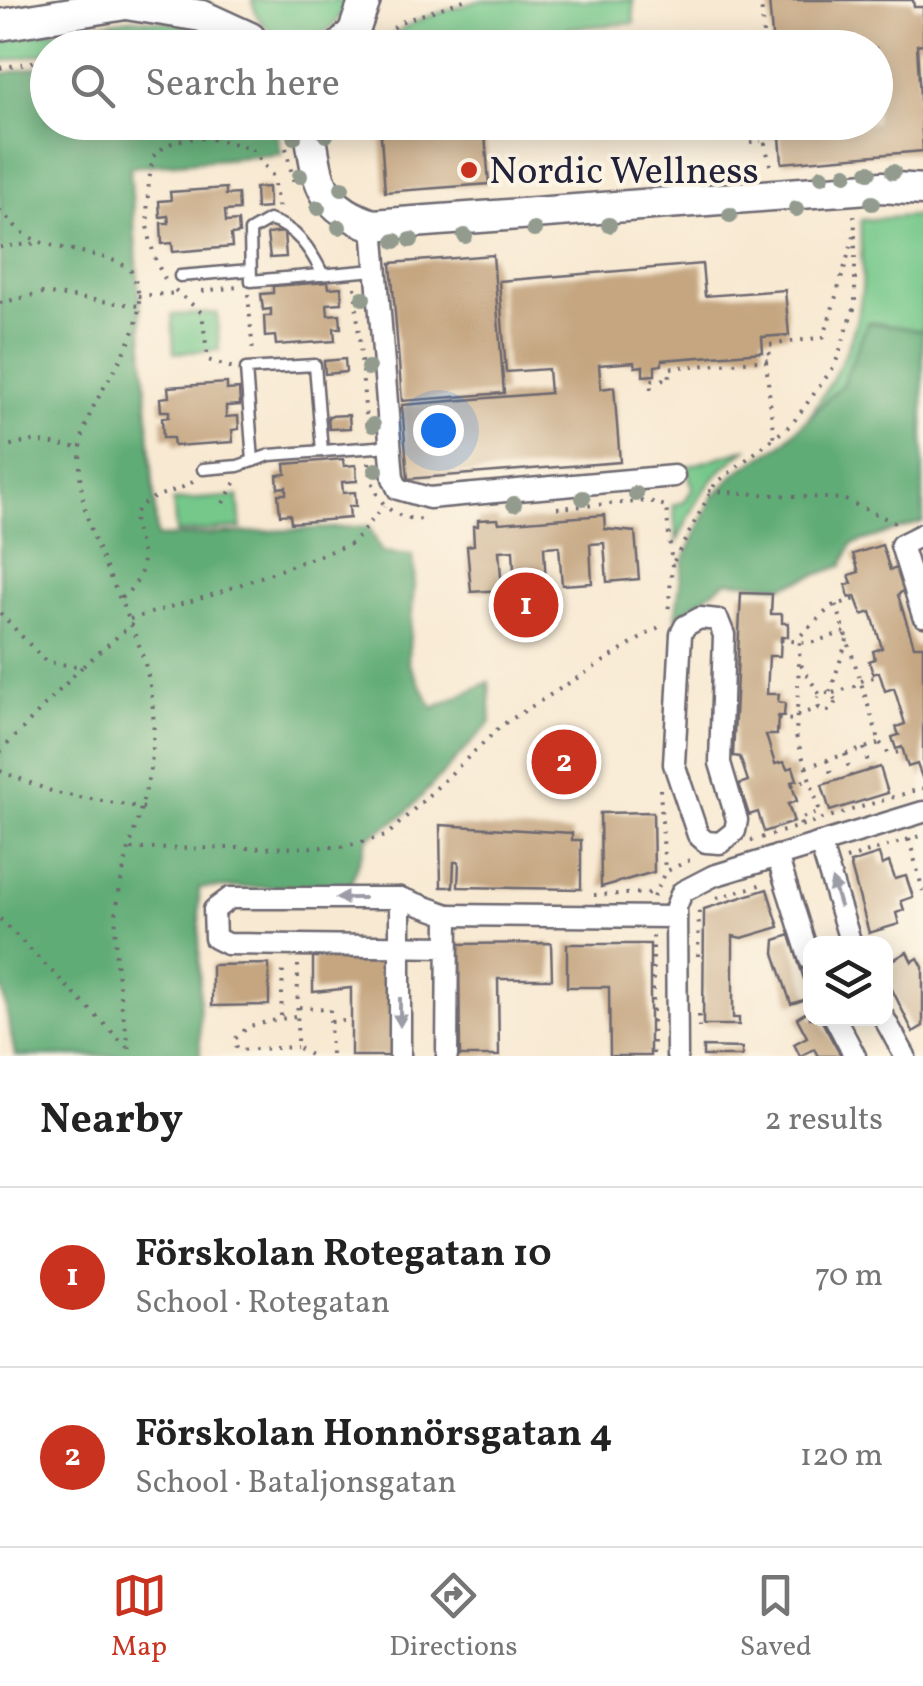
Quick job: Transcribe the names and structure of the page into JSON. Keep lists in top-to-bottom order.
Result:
{
  "places": ["Nordic Wellness"],
  "page": {
    "search": "Search here",
    "pins": ["1", "2"],
    "heading": ["Nearby", "2 results"],
    "list": [
      {
        "mark": "1",
        "name": "Förskolan Rotegatan 10",
        "note": "School · Rotegatan",
        "value": "70 m"
      },
      {
        "mark": "2",
        "name": "Förskolan Honnörsgatan 4",
        "note": "School · Bataljonsgatan",
        "value": "120 m"
      }
    ],
    "nav": ["Map", "Directions", "Saved"]
  }
}
